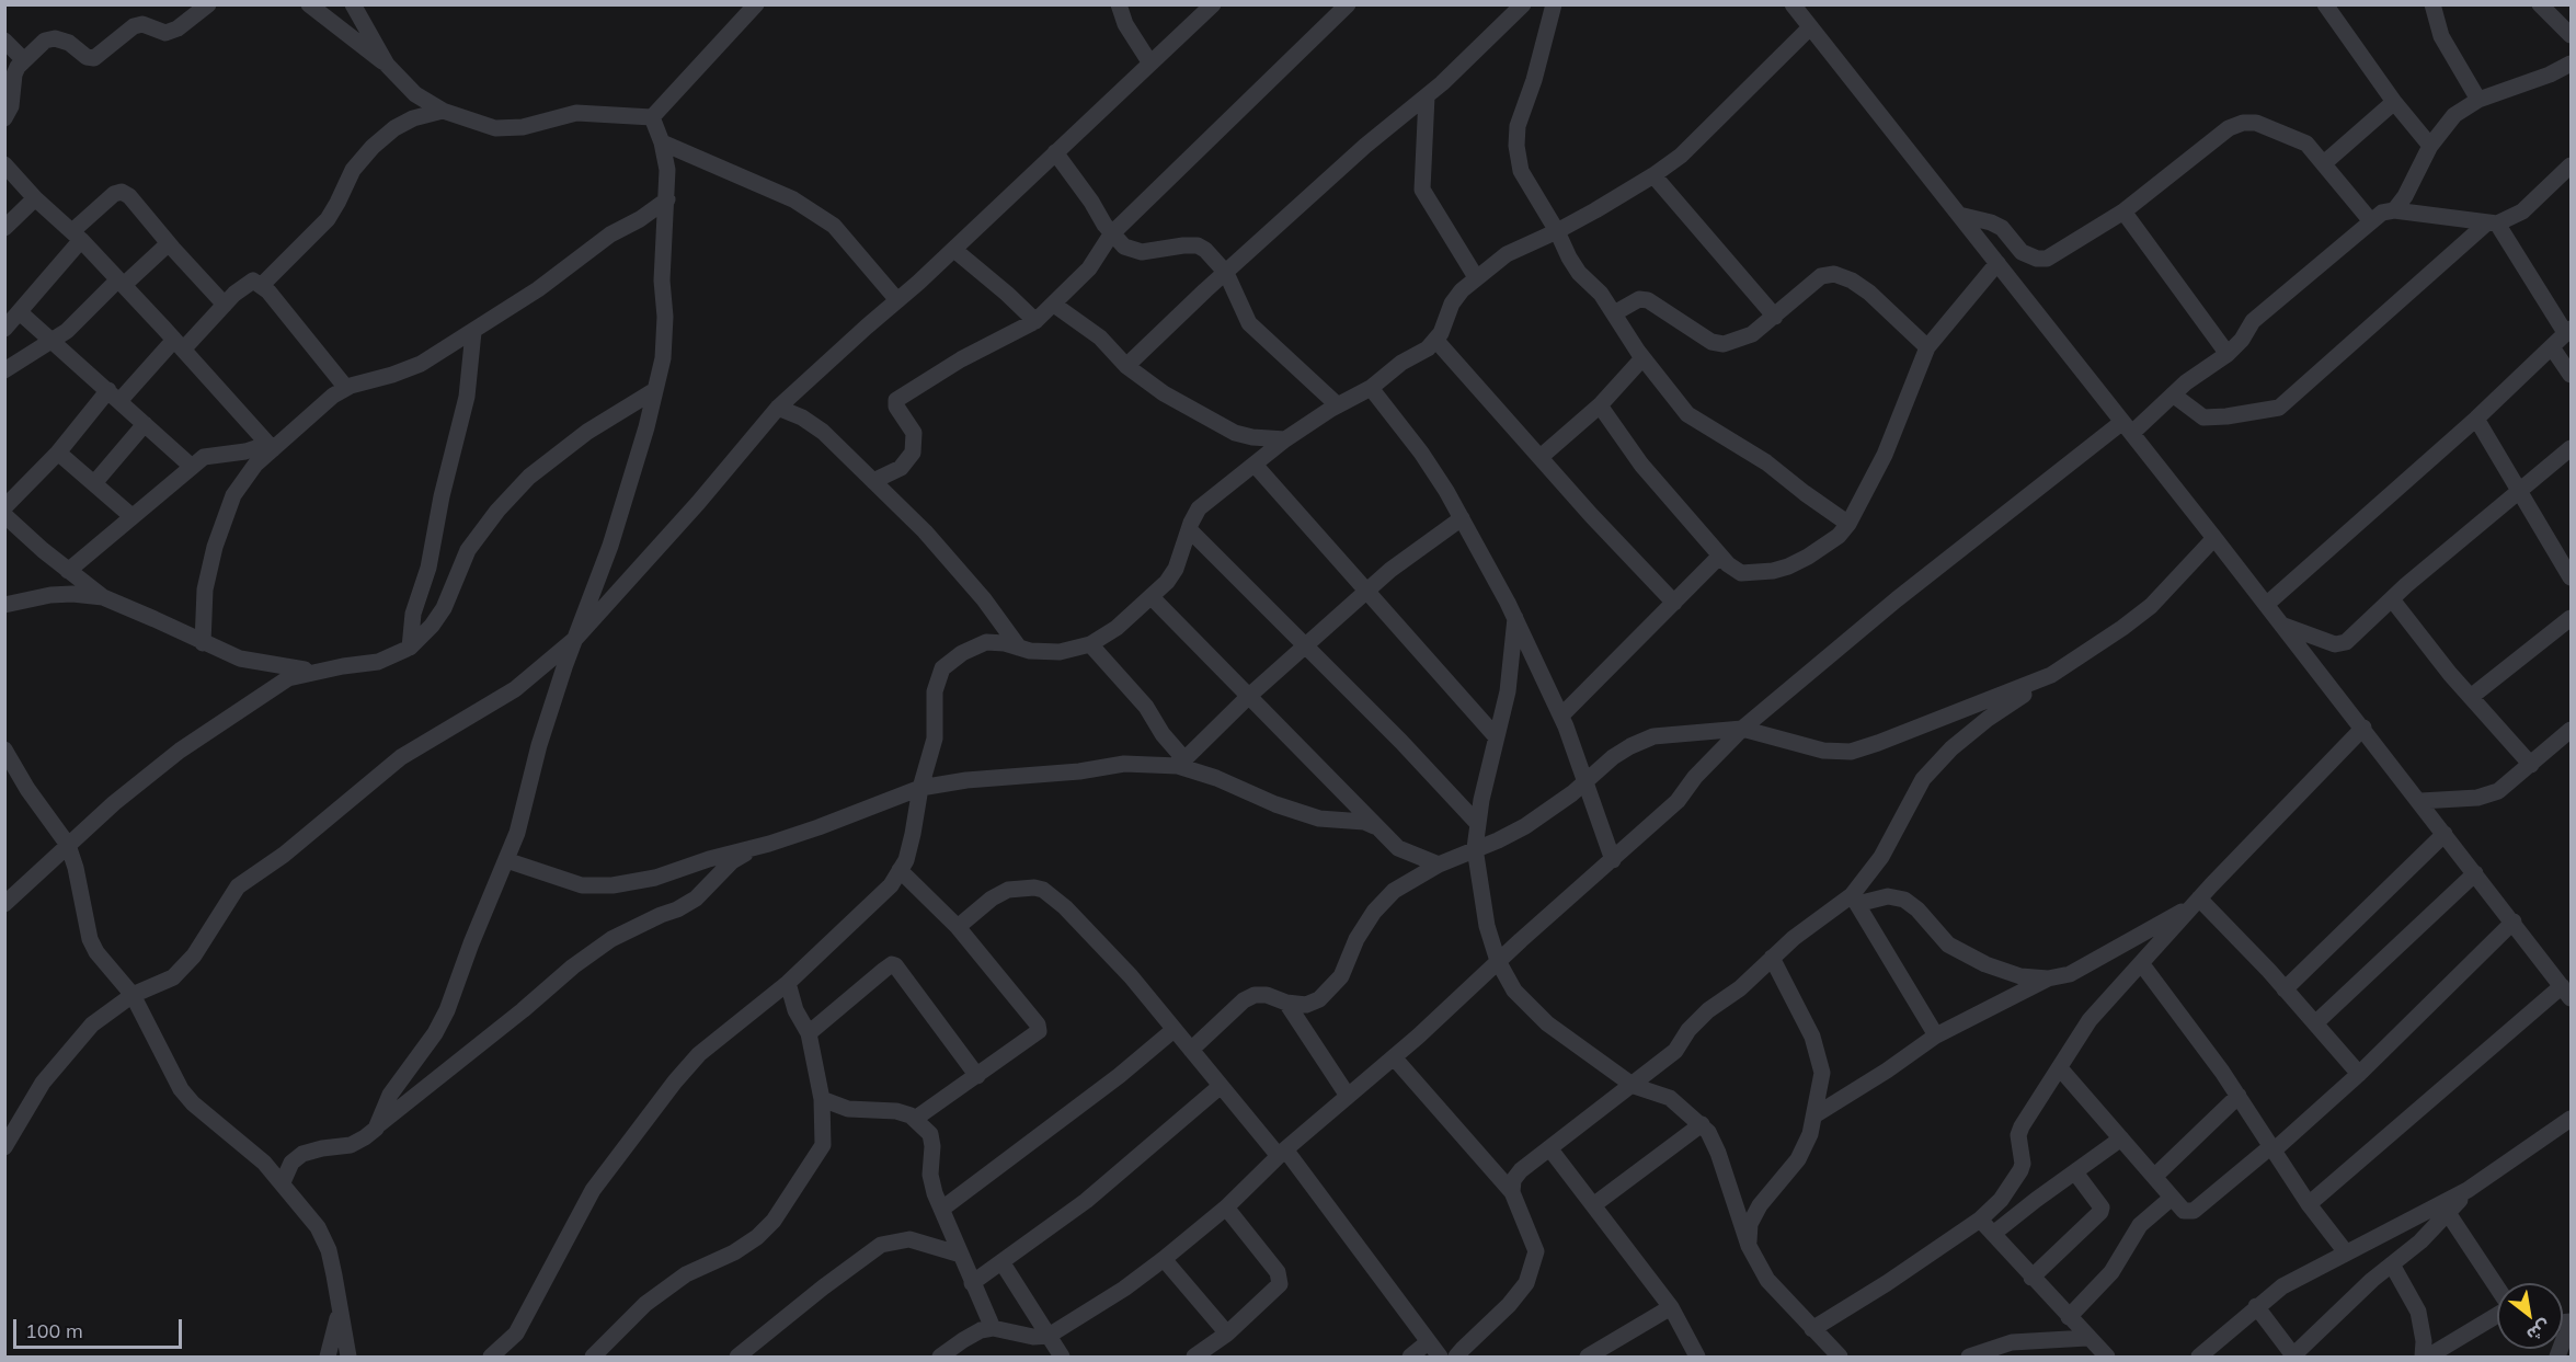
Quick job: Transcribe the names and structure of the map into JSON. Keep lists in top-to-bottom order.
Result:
{
  "scale_bar": "100 m",
  "north": "bottom right"
}
